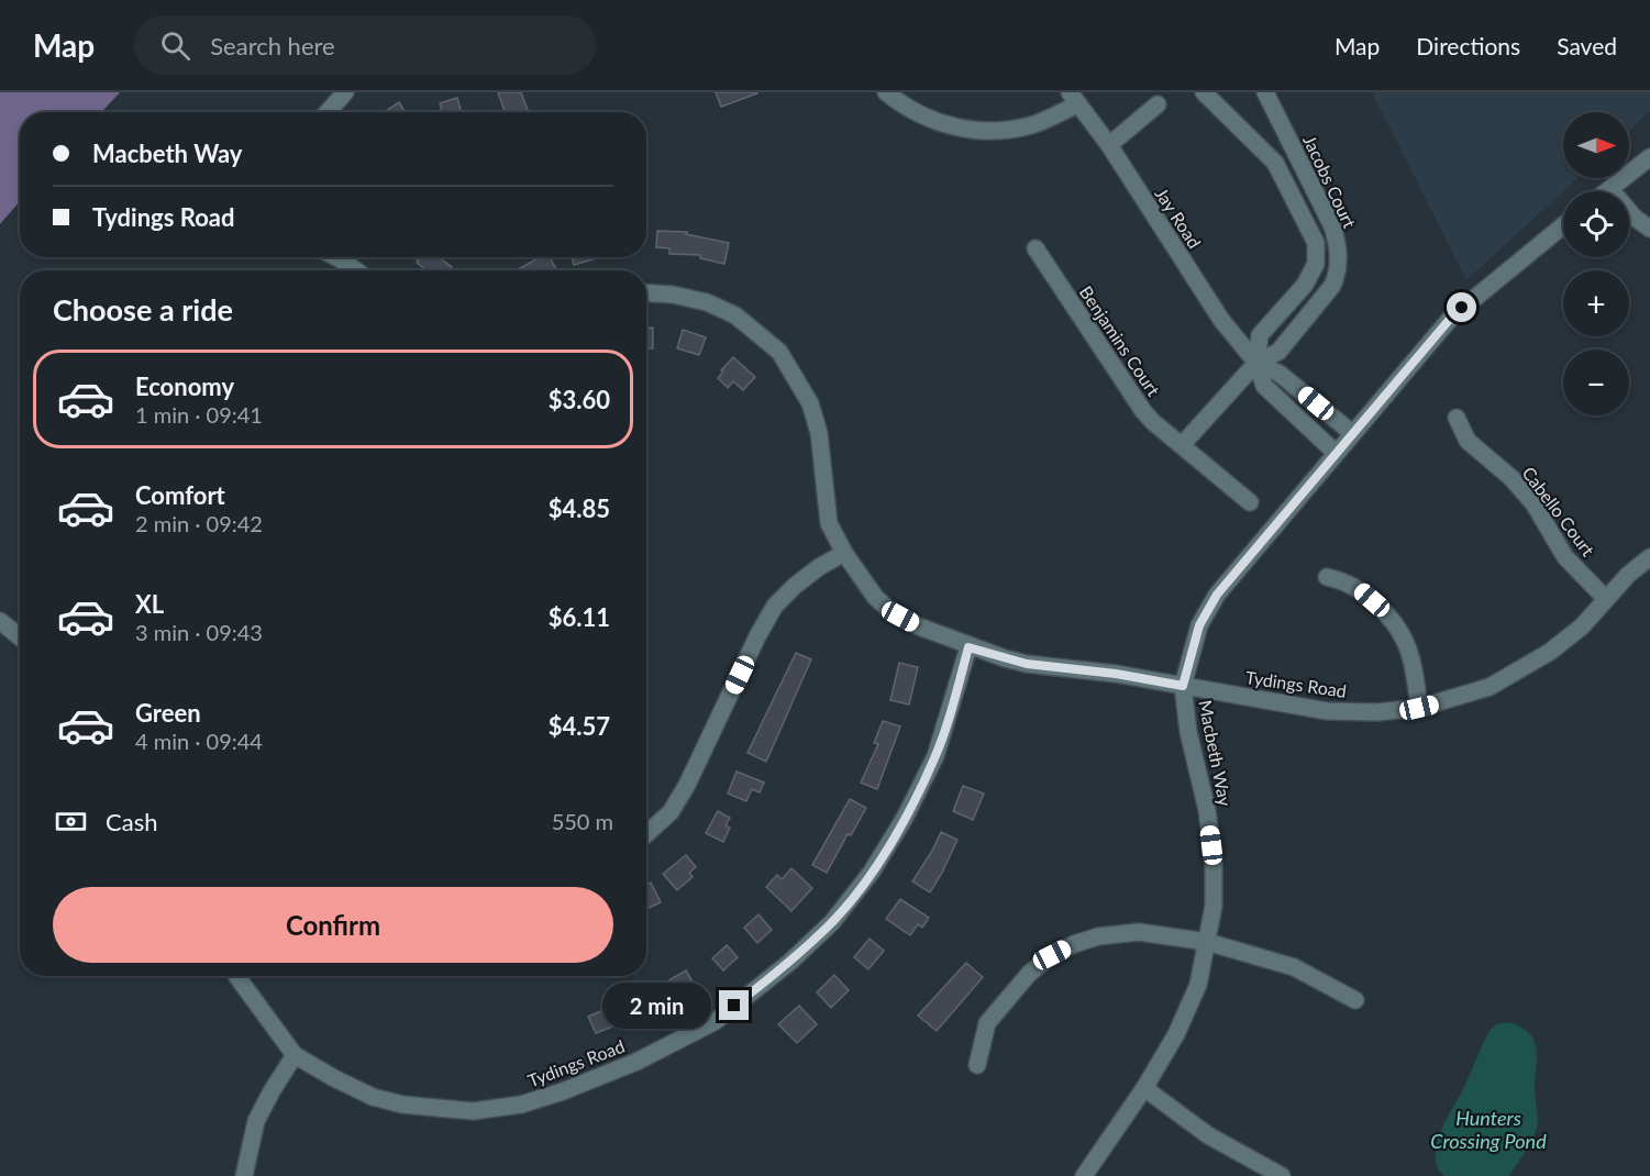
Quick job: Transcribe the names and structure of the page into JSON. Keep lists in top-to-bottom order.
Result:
{
  "streets": {
    "street": [
      "Jacobs Court",
      "Jay Road",
      "Benjamins Court",
      "Cabello Court",
      "Tydings Road",
      "Macbeth Way"
    ]
  },
  "crossings": [
    ["Jacobs Court", "Jay Road"],
    ["Jay Road", "Macbeth Way"],
    ["Cabello Court", "Tydings Road"],
    ["Tydings Road", "Macbeth Way"]
  ],
  "water": ["Hunters Crossing Pond"],
  "north": "right",
  "page": {
    "header": "Map",
    "search": "Search here",
    "nav": ["Map", "Directions", "Saved"],
    "map_buttons": ["+", "−"],
    "banner": ["Macbeth Way", "Tydings Road"],
    "heading": "Choose a ride",
    "list": [
      {
        "name": "Economy",
        "note": "1 min · 09:41",
        "value": "$3.60"
      },
      {
        "name": "Comfort",
        "note": "2 min · 09:42",
        "value": "$4.85"
      },
      {
        "name": "XL",
        "note": "3 min · 09:43",
        "value": "$6.11"
      },
      {
        "name": "Green",
        "note": "4 min · 09:44",
        "value": "$4.57"
      }
    ],
    "pay": ["Cash", "550 m"],
    "buttons": "Confirm",
    "bubble": "2 min"
  }
}
